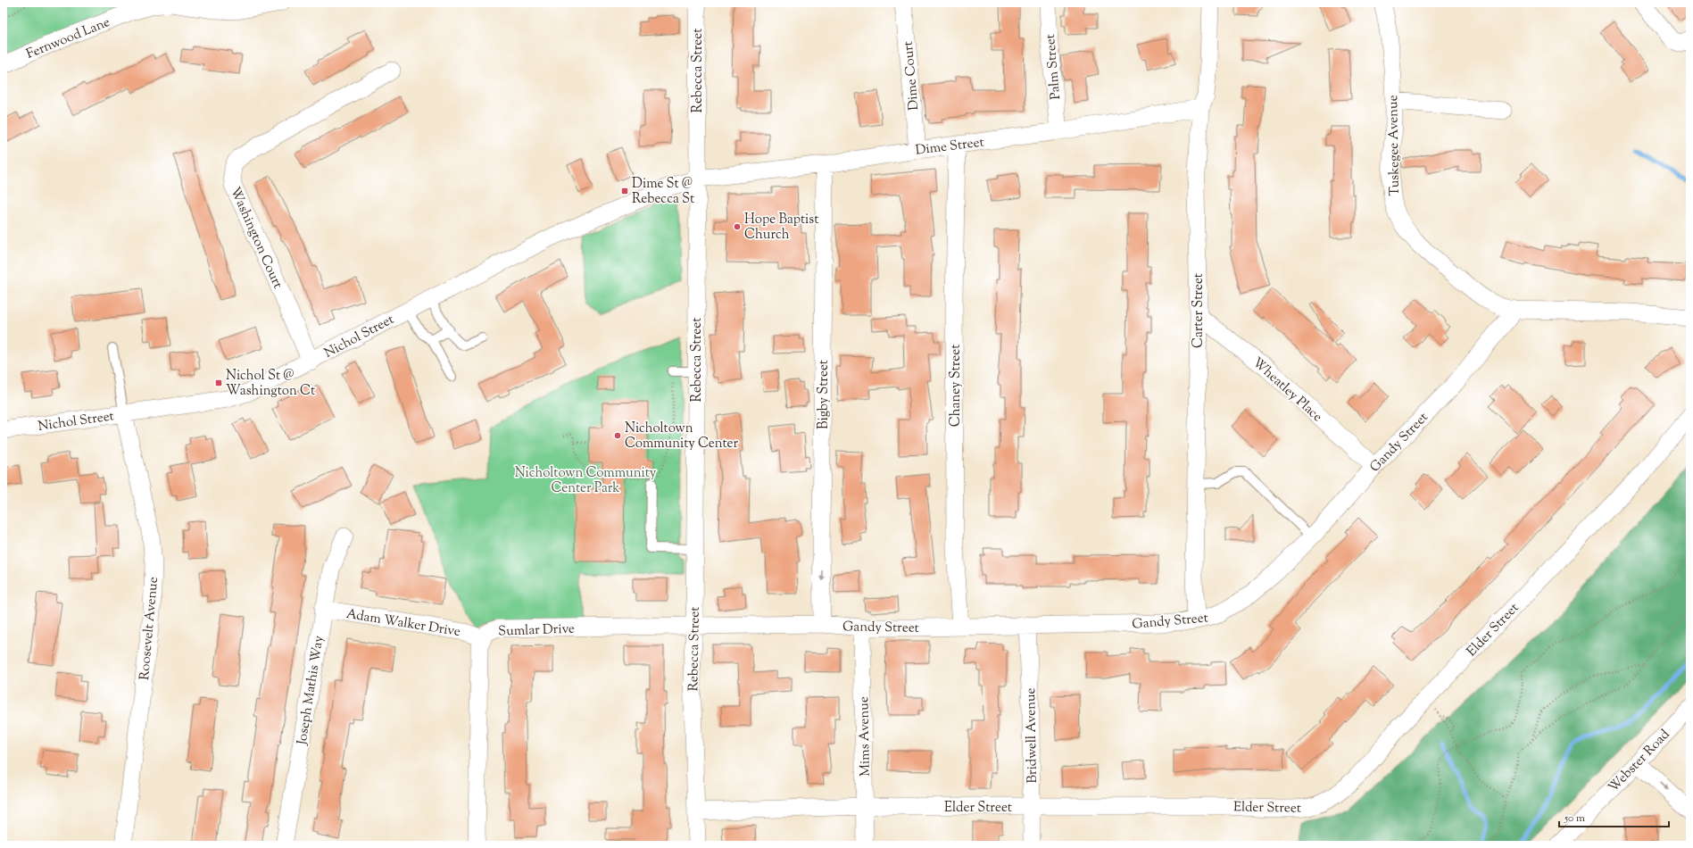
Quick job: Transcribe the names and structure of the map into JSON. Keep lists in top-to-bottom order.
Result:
{
  "streets": {
    "street": [
      "Fernwood Lane",
      "Palm Street",
      "Rebecca Street",
      "Dime Court",
      "Dime Street",
      "Tuskegee Avenue",
      "Washington Court",
      "Carter Street",
      "Nichol Street",
      "Chaney Street",
      "Wheatley Place",
      "Bigby Street",
      "Gandy Street",
      "Adam Walker Drive",
      "Roosevelt Avenue",
      "Sumlar Drive",
      "Elder Street",
      "Joseph Mathis Way",
      "Bridwell Avenue",
      "Mims Avenue",
      "Webster Road"
    ]
  },
  "crossings": [
    ["Palm Street", "Dime Street"],
    ["Rebecca Street", "Dime Street"],
    ["Rebecca Street", "Nichol Street"],
    ["Rebecca Street", "Gandy Street"],
    ["Rebecca Street", "Sumlar Drive"],
    ["Rebecca Street", "Elder Street"],
    ["Dime Court", "Dime Street"],
    ["Dime Street", "Carter Street"],
    ["Dime Street", "Nichol Street"],
    ["Dime Street", "Chaney Street"],
    ["Dime Street", "Bigby Street"],
    ["Tuskegee Avenue", "Gandy Street"],
    ["Washington Court", "Nichol Street"],
    ["Carter Street", "Wheatley Place"],
    ["Carter Street", "Gandy Street"],
    ["Nichol Street", "Roosevelt Avenue"],
    ["Chaney Street", "Gandy Street"],
    ["Wheatley Place", "Gandy Street"],
    ["Bigby Street", "Gandy Street"],
    ["Gandy Street", "Sumlar Drive"],
    ["Gandy Street", "Bridwell Avenue"],
    ["Gandy Street", "Mims Avenue"],
    ["Adam Walker Drive", "Sumlar Drive"],
    ["Adam Walker Drive", "Joseph Mathis Way"],
    ["Elder Street", "Bridwell Avenue"],
    ["Elder Street", "Mims Avenue"]
  ],
  "one_way": ["Bigby Street"],
  "parks": ["Nicholtown Community Center Park"],
  "places": {
    "transit": ["Dime St @ Rebecca St", "Nichol St @ Washington Ct"],
    "other": ["Hope Baptist Church", "Nicholtown Community Center"]
  },
  "scale_bar": "50 m"
}
